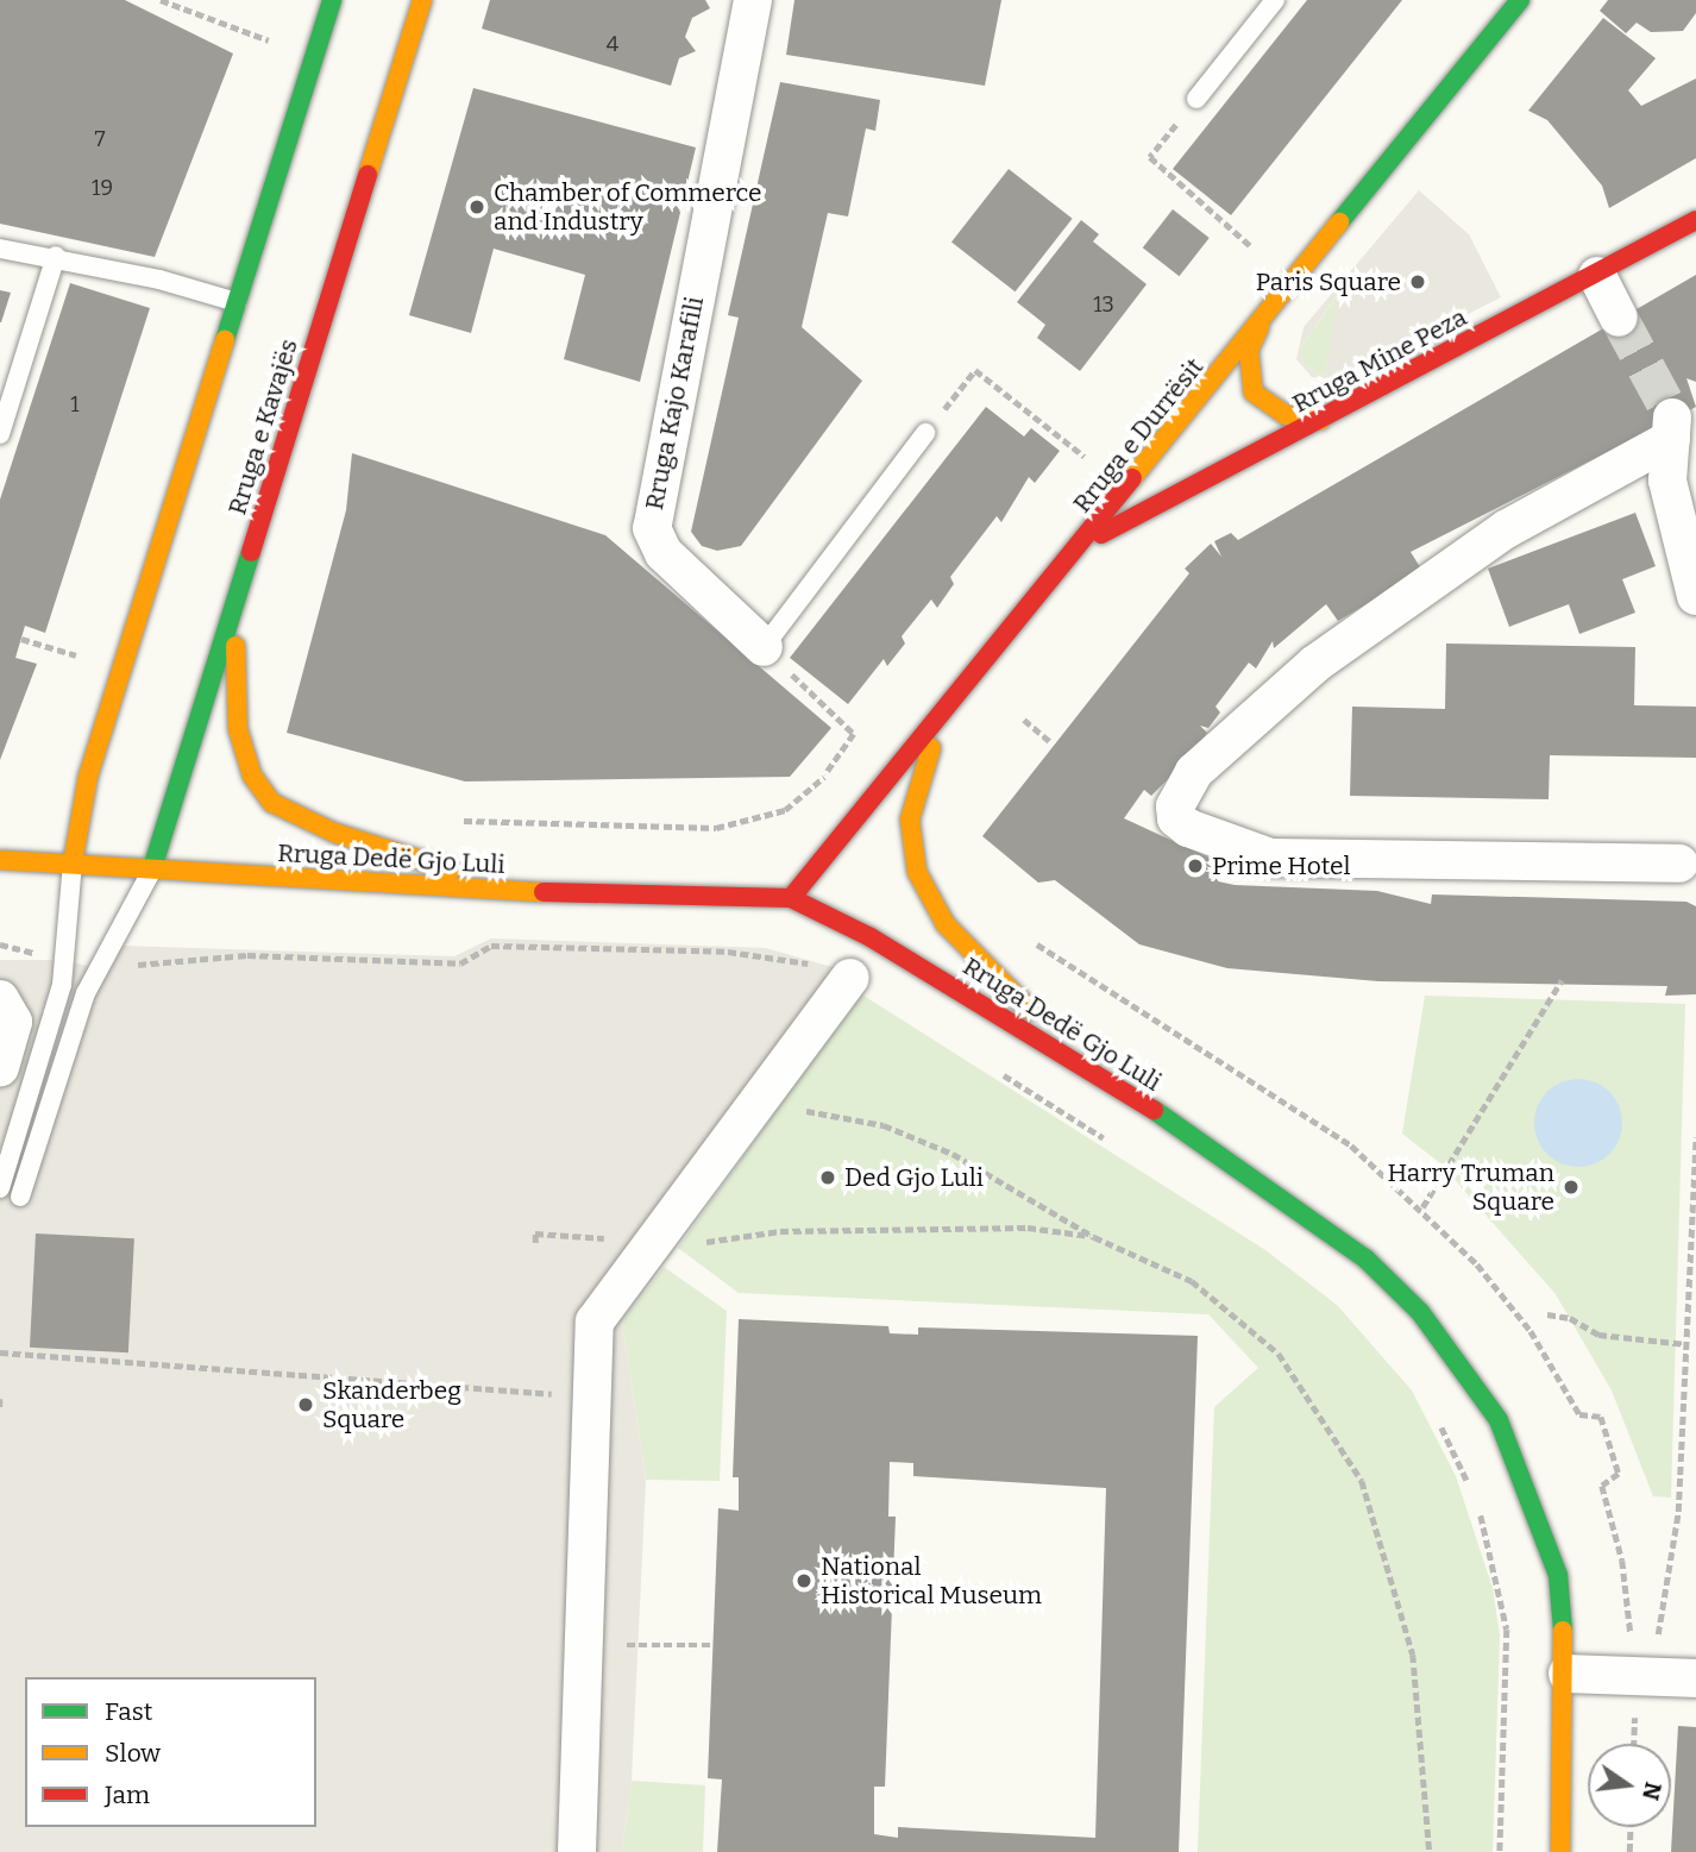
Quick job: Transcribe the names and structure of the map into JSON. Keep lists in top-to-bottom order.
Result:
{
  "streets": {
    "main road": [
      "Rruga Mine Peza",
      "Rruga e Kavajës",
      "Rruga e Durrësit",
      "Rruga Dedë Gjo Luli"
    ],
    "street": ["Rruga Kajo Karafili"]
  },
  "crossings": [
    ["Rruga Mine Peza", "Rruga e Durrësit"],
    ["Rruga e Kavajës", "Rruga Dedë Gjo Luli"],
    ["Rruga e Durrësit", "Rruga Dedë Gjo Luli"]
  ],
  "places": [
    "Chamber of Commerce and Industry",
    "Paris Square",
    "Prime Hotel",
    "Ded Gjo Luli",
    "Harry Truman Square",
    "Skanderbeg Square",
    "National Historical Museum"
  ],
  "house_numbers": [
    "4",
    "7",
    "19",
    "13",
    "1"
  ],
  "legend": ["Fast", "Slow", "Jam"],
  "north": "right"
}
